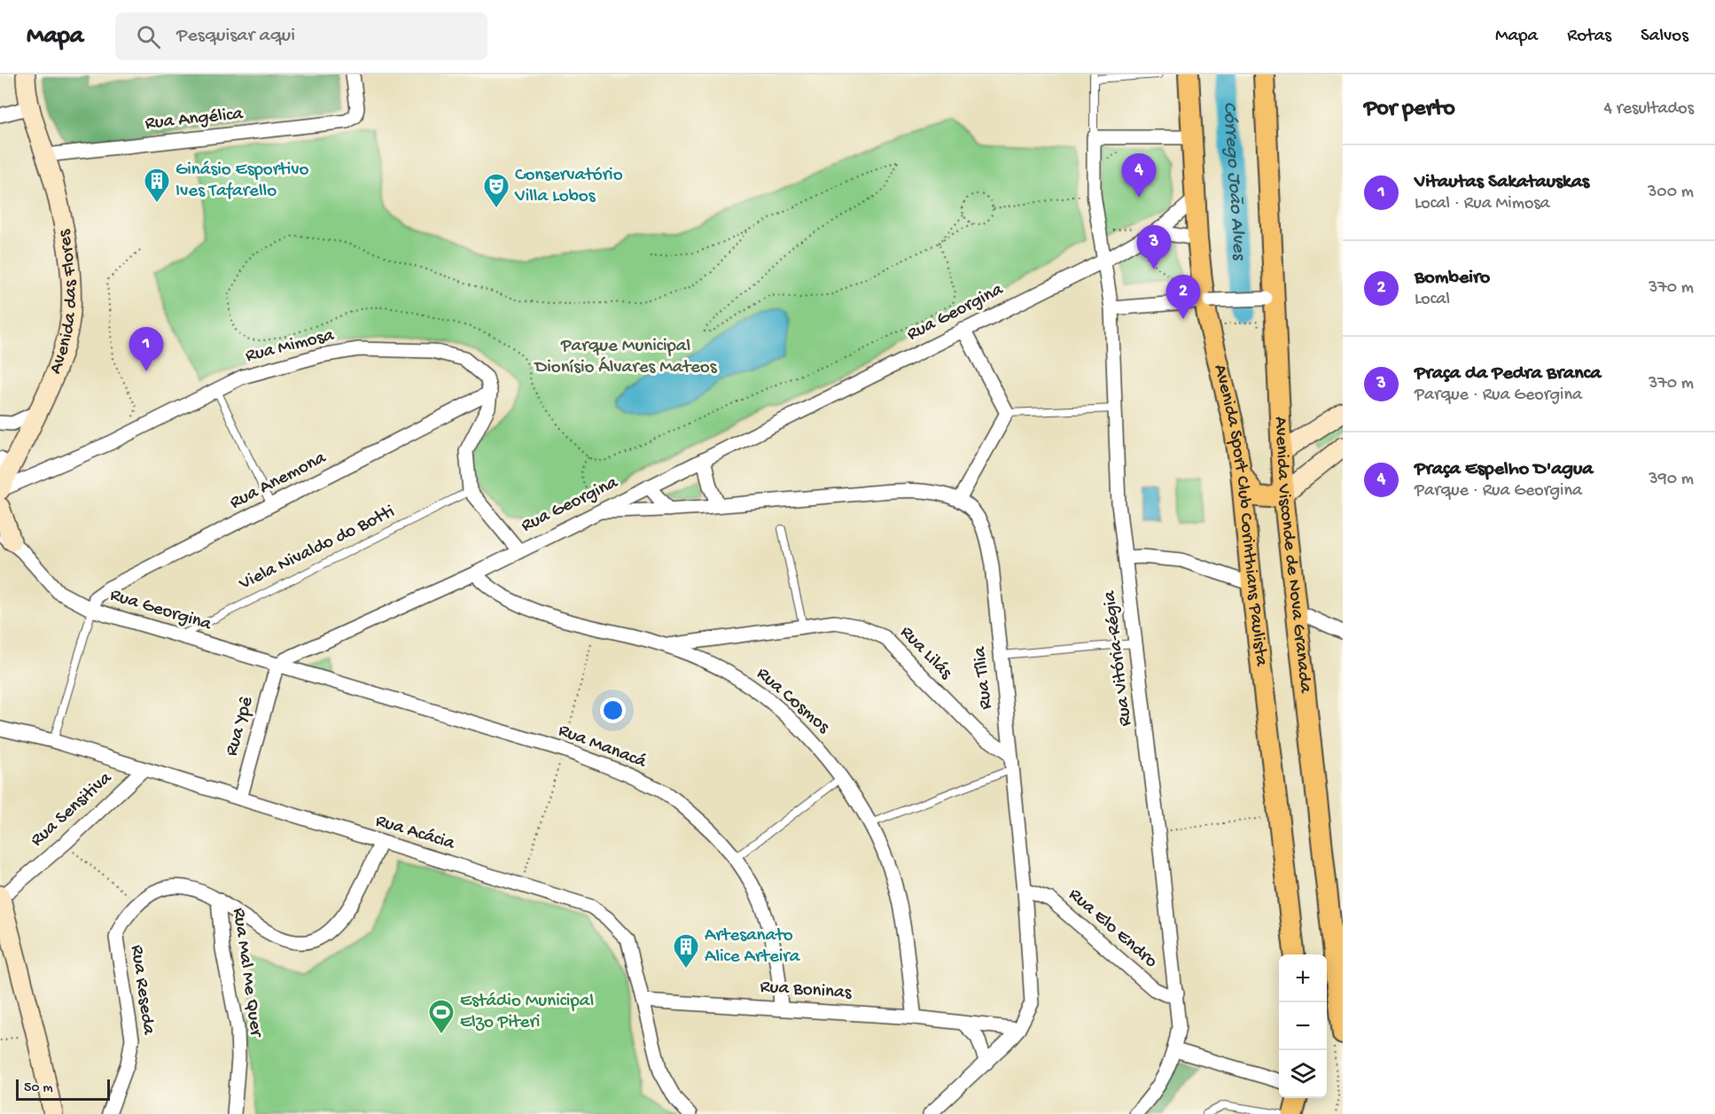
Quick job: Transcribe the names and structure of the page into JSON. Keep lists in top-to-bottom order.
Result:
{
  "streets": {
    "main road": ["Avenida das Flores", "Avenida Sport Club Corinthians Paulista", "Avenida Visconde de Nova Granada"],
    "street": [
      "Rua Angélica",
      "Rua Georgina",
      "Rua Mimosa",
      "Rua Anemona",
      "Rua Lilás",
      "Rua Vitória-Régia",
      "Rua Tília",
      "Rua Cosmos",
      "Rua Ypê",
      "Rua Manacá",
      "Rua Sensitiva",
      "Rua Acácia",
      "Rua Elo Endro",
      "Rua Mal Me Quer",
      "Rua Reseda",
      "Rua Boninas"
    ],
    "lane": ["Viela Nivaldo do Botti"]
  },
  "crossings": [
    ["Rua Angélica", "Avenida das Flores"],
    ["Avenida das Flores", "Rua Mimosa"],
    ["Rua Georgina", "Rua Anemona"],
    ["Rua Georgina", "Avenida Sport Club Corinthians Paulista"],
    ["Rua Georgina", "Viela Nivaldo do Botti"],
    ["Rua Georgina", "Rua Vitória-Régia"],
    ["Rua Georgina", "Rua Cosmos"],
    ["Rua Georgina", "Rua Ypê"],
    ["Rua Georgina", "Rua Manacá"],
    ["Rua Mimosa", "Rua Anemona"],
    ["Rua Lilás", "Rua Tília"],
    ["Rua Lilás", "Rua Cosmos"],
    ["Rua Vitória-Régia", "Rua Elo Endro"],
    ["Rua Tília", "Rua Elo Endro"],
    ["Rua Tília", "Rua Boninas"],
    ["Rua Cosmos", "Rua Boninas"],
    ["Rua Ypê", "Rua Manacá"],
    ["Rua Ypê", "Rua Acácia"],
    ["Rua Manacá", "Rua Boninas"],
    ["Rua Sensitiva", "Rua Acácia"],
    ["Rua Acácia", "Rua Reseda"],
    ["Rua Acácia", "Rua Boninas"],
    ["Rua Mal Me Quer", "Rua Reseda"]
  ],
  "water": ["Córrego João Alves"],
  "parks": ["Parque Municipal Dionísio Álvares Mateos"],
  "places": {
    "building": ["Ginásio Esportivo Ives Tafarello", "Artesanato Alice Arteira"],
    "theatre": ["Conservatório Villa Lobos"],
    "sports": ["Estádio Municipal Elzo Piteri"]
  },
  "scale_bar": "50 m",
  "page": {
    "header": "Mapa",
    "search": "Pesquisar aqui",
    "nav": ["Mapa", "Rotas", "Salvos"],
    "heading": ["Por perto", "4 resultados"],
    "list": [
      {
        "mark": "1",
        "name": "Vitautas Sakatauskas",
        "note": "Local · Rua Mimosa",
        "value": "300 m"
      },
      {
        "mark": "2",
        "name": "Bombeiro",
        "note": "Local",
        "value": "370 m"
      },
      {
        "mark": "3",
        "name": "Praça da Pedra Branca",
        "note": "Parque · Rua Georgina",
        "value": "370 m"
      },
      {
        "mark": "4",
        "name": "Praça Espelho D'agua",
        "note": "Parque · Rua Georgina",
        "value": "390 m"
      }
    ],
    "pins": [
      "4",
      "3",
      "2",
      "1"
    ],
    "map_buttons": ["+", "−"],
    "scale": "50 m"
  }
}
